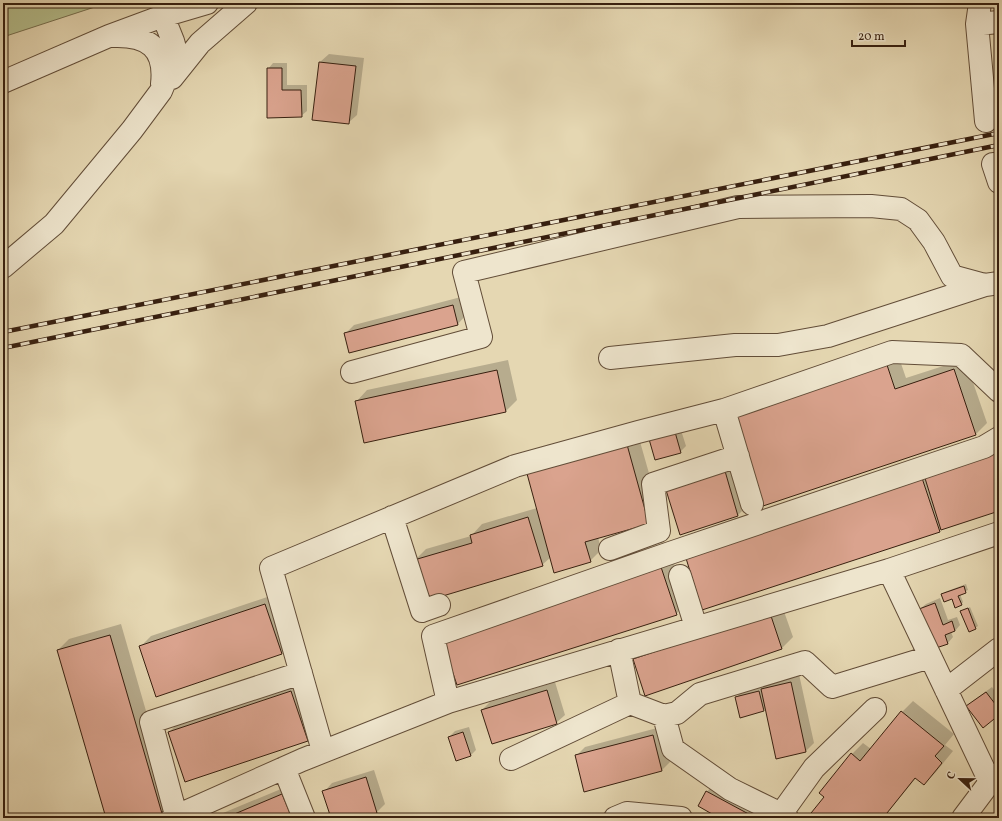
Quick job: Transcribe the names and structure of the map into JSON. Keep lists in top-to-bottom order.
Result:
{
  "scale_bar": "20 m",
  "north": "left"
}
